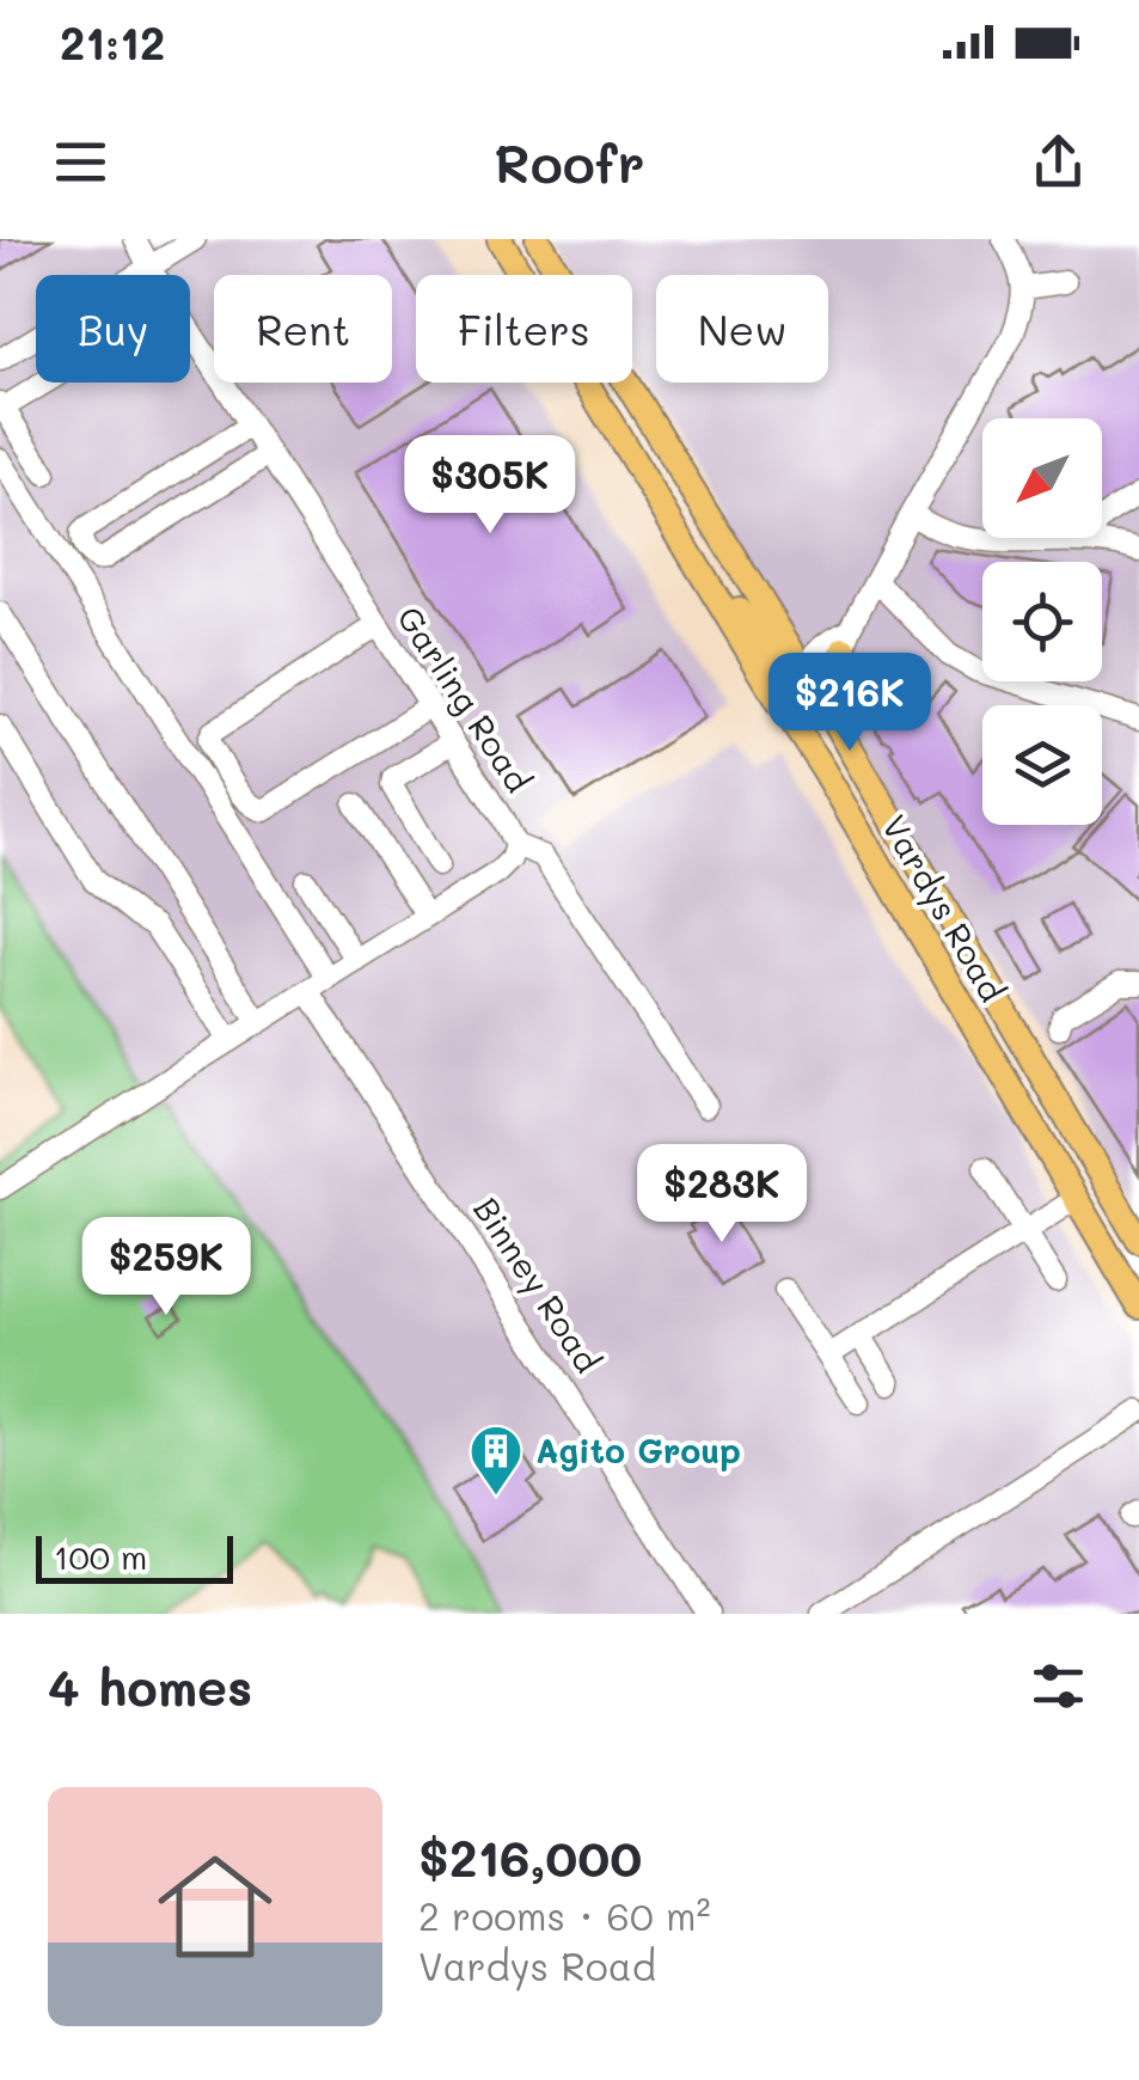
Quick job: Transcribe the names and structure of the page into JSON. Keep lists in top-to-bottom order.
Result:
{
  "streets": {
    "main road": ["Vardys Road"],
    "street": ["Garling Road", "Binney Road"]
  },
  "crossings": [
    ["Garling Road", "Binney Road"]
  ],
  "places": {
    "building": ["Agito Group"]
  },
  "scale_bar": "100 m",
  "north": "bottom left",
  "page": {
    "status": "21:12",
    "header": "Roofr",
    "chip": [
      "Buy",
      "Rent",
      "Filters",
      "New"
    ],
    "price": [
      "$305K",
      "$216K",
      "$283K",
      "$259K"
    ],
    "scale": "100 m",
    "heading": "4 homes",
    "list": [
      {
        "name": "$216,000",
        "note": "2 rooms · 60 m² · Vardys Road"
      }
    ]
  }
}
